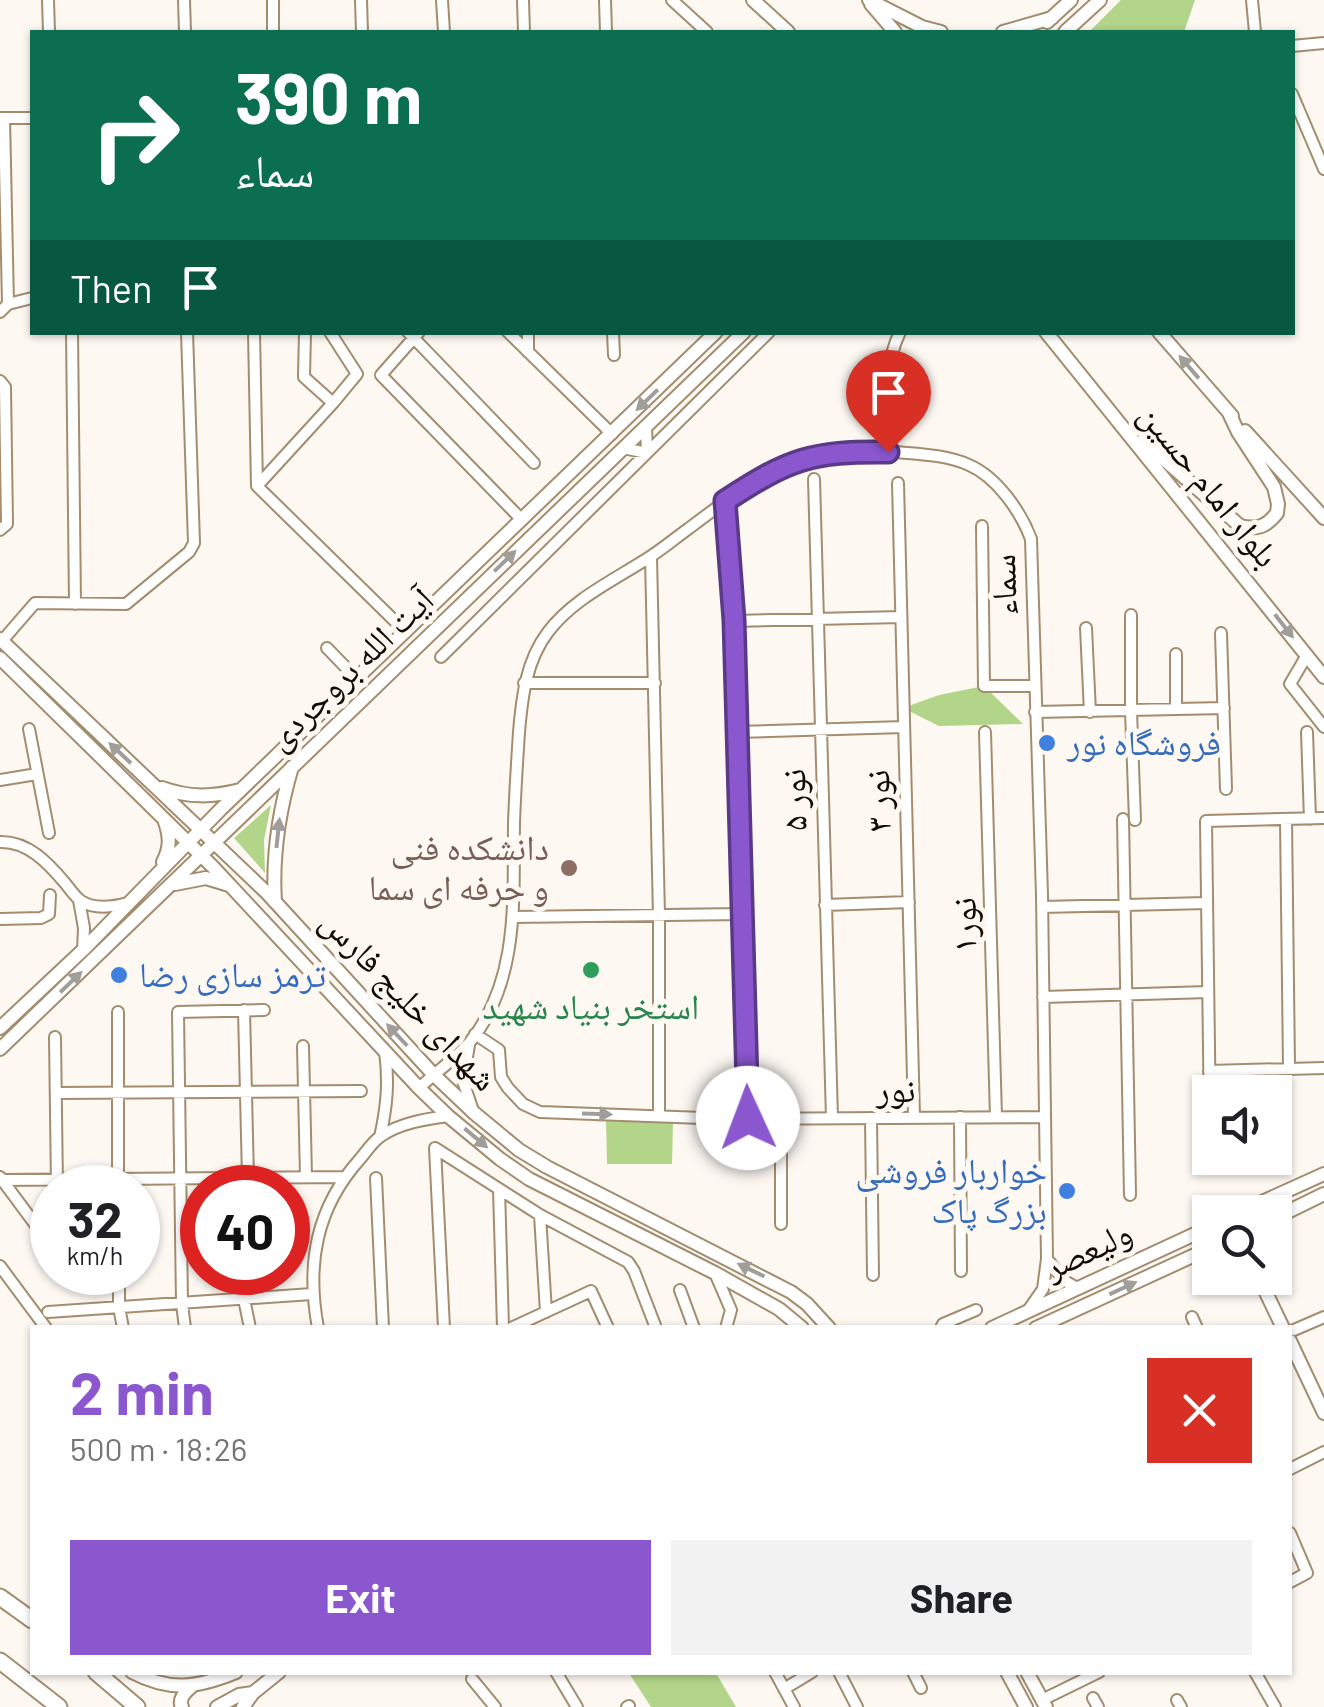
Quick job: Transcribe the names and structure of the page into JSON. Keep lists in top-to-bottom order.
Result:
{
  "streets": {
    "main road": [
      "بلوار امام حسین",
      "آیت الله بروجردی",
      "شهدای خلیج فارس",
      "ولیعصر"
    ],
    "street": [
      "سماء",
      "نور ۵",
      "نور ۳",
      "نور۱",
      "نور"
    ]
  },
  "crossings": [
    ["سماء", "شهدای خلیج فارس"],
    ["سماء", "نور"],
    ["آیت الله بروجردی", "شهدای خلیج فارس"],
    ["نور ۵", "نور"],
    ["نور ۳", "نور"],
    ["نور۱", "نور"]
  ],
  "places": [
    "فروشگاه نور",
    "دانشکده فنی و حرفه ای سما",
    "استخر بنیاد شهید",
    "ترمز سازی رضا",
    "خواربار فروشی بزرگ پاک"
  ],
  "page": {
    "turn": ["390 m", "سماء"],
    "then": "Then",
    "speed": "32 km/h",
    "limit": "40",
    "heading": ["2 min", "500 m · 18:26"],
    "buttons": ["Exit", "Share"]
  }
}
